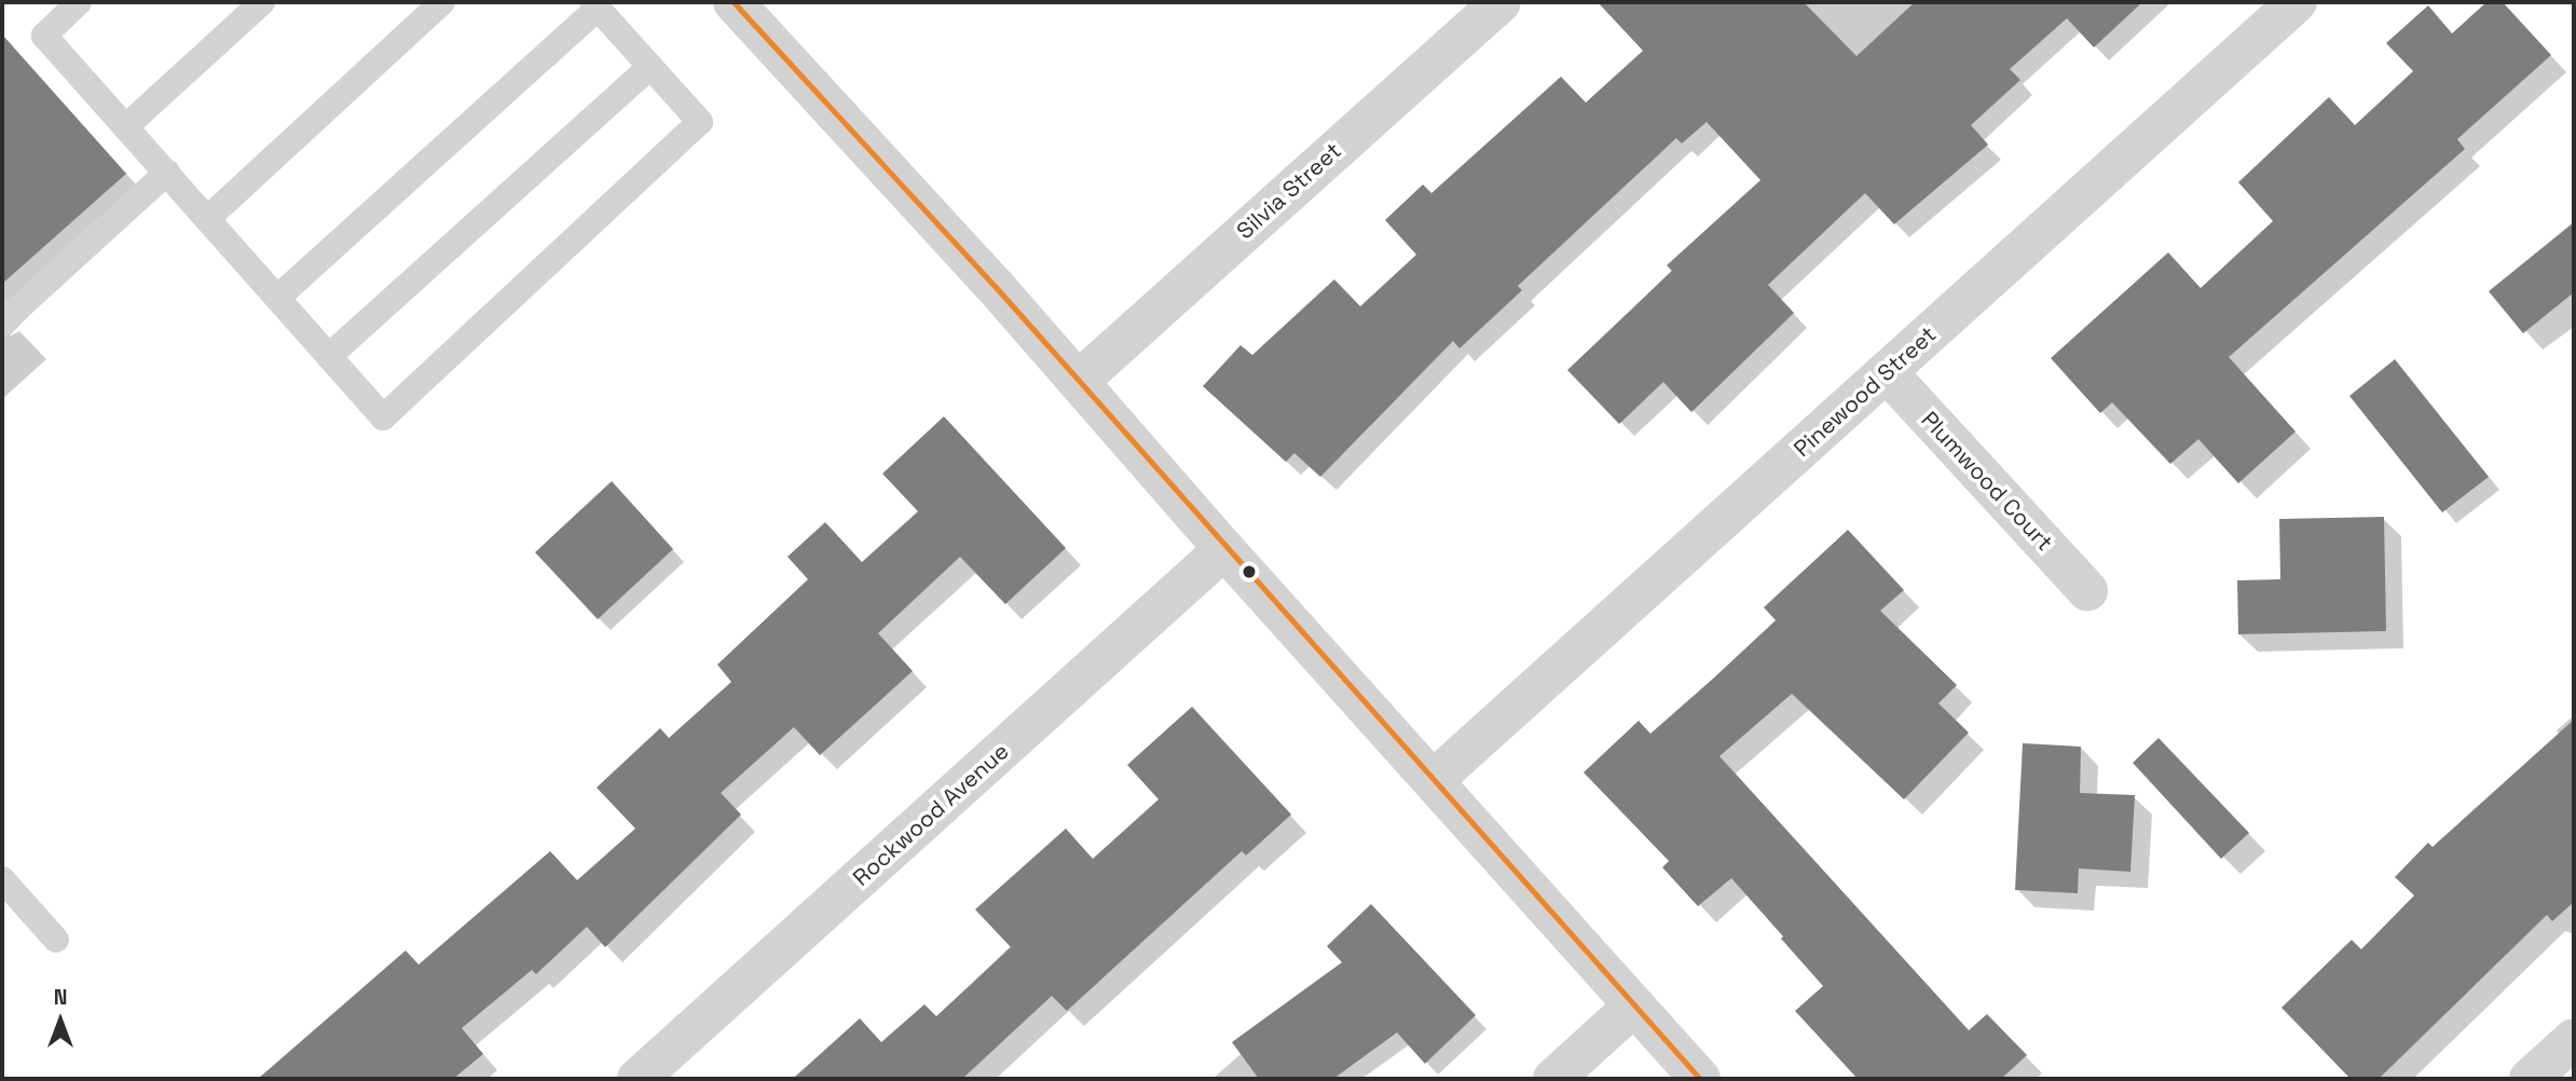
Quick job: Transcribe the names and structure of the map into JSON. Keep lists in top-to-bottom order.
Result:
{
  "streets": {
    "street": [
      "Silvia Street",
      "Pinewood Street",
      "Plumwood Court",
      "Rockwood Avenue"
    ]
  },
  "crossings": [
    ["Pinewood Street", "Plumwood Court"]
  ],
  "north": "top"
}
